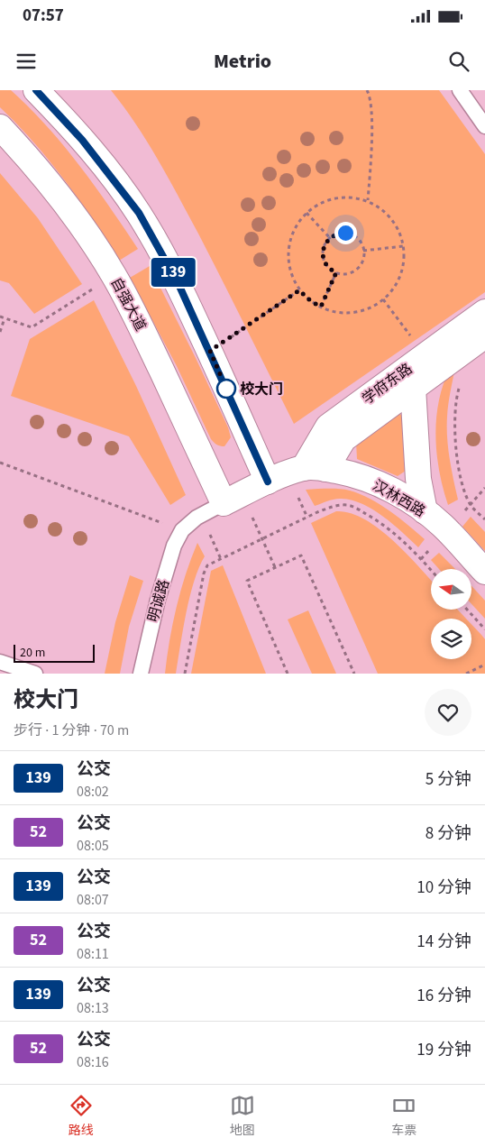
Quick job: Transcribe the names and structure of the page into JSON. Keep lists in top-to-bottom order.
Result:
{
  "streets": {
    "street": ["自强大道", "学府东路", "汉林西路"],
    "lane": ["明诚路"]
  },
  "crossings": [
    ["学府东路", "汉林西路"]
  ],
  "places": ["校大门"],
  "lines": ["bus line 139"],
  "scale_bar": "20 m",
  "north": "left",
  "page": {
    "status": "07:57",
    "header": "Metrio",
    "on_map": "139",
    "scale": "20 m",
    "heading": ["校大门", "步行 · 1 分钟 · 70 m"],
    "list": [
      {
        "mark": "139",
        "name": "公交",
        "note": "08:02",
        "value": "5 分钟"
      },
      {
        "mark": "52",
        "name": "公交",
        "note": "08:05",
        "value": "8 分钟"
      },
      {
        "mark": "139",
        "name": "公交",
        "note": "08:07",
        "value": "10 分钟"
      },
      {
        "mark": "52",
        "name": "公交",
        "note": "08:11",
        "value": "14 分钟"
      },
      {
        "mark": "139",
        "name": "公交",
        "note": "08:13",
        "value": "16 分钟"
      },
      {
        "mark": "52",
        "name": "公交",
        "note": "08:16",
        "value": "19 分钟"
      }
    ],
    "tabs": ["路线", "地图", "车票"]
  }
}
